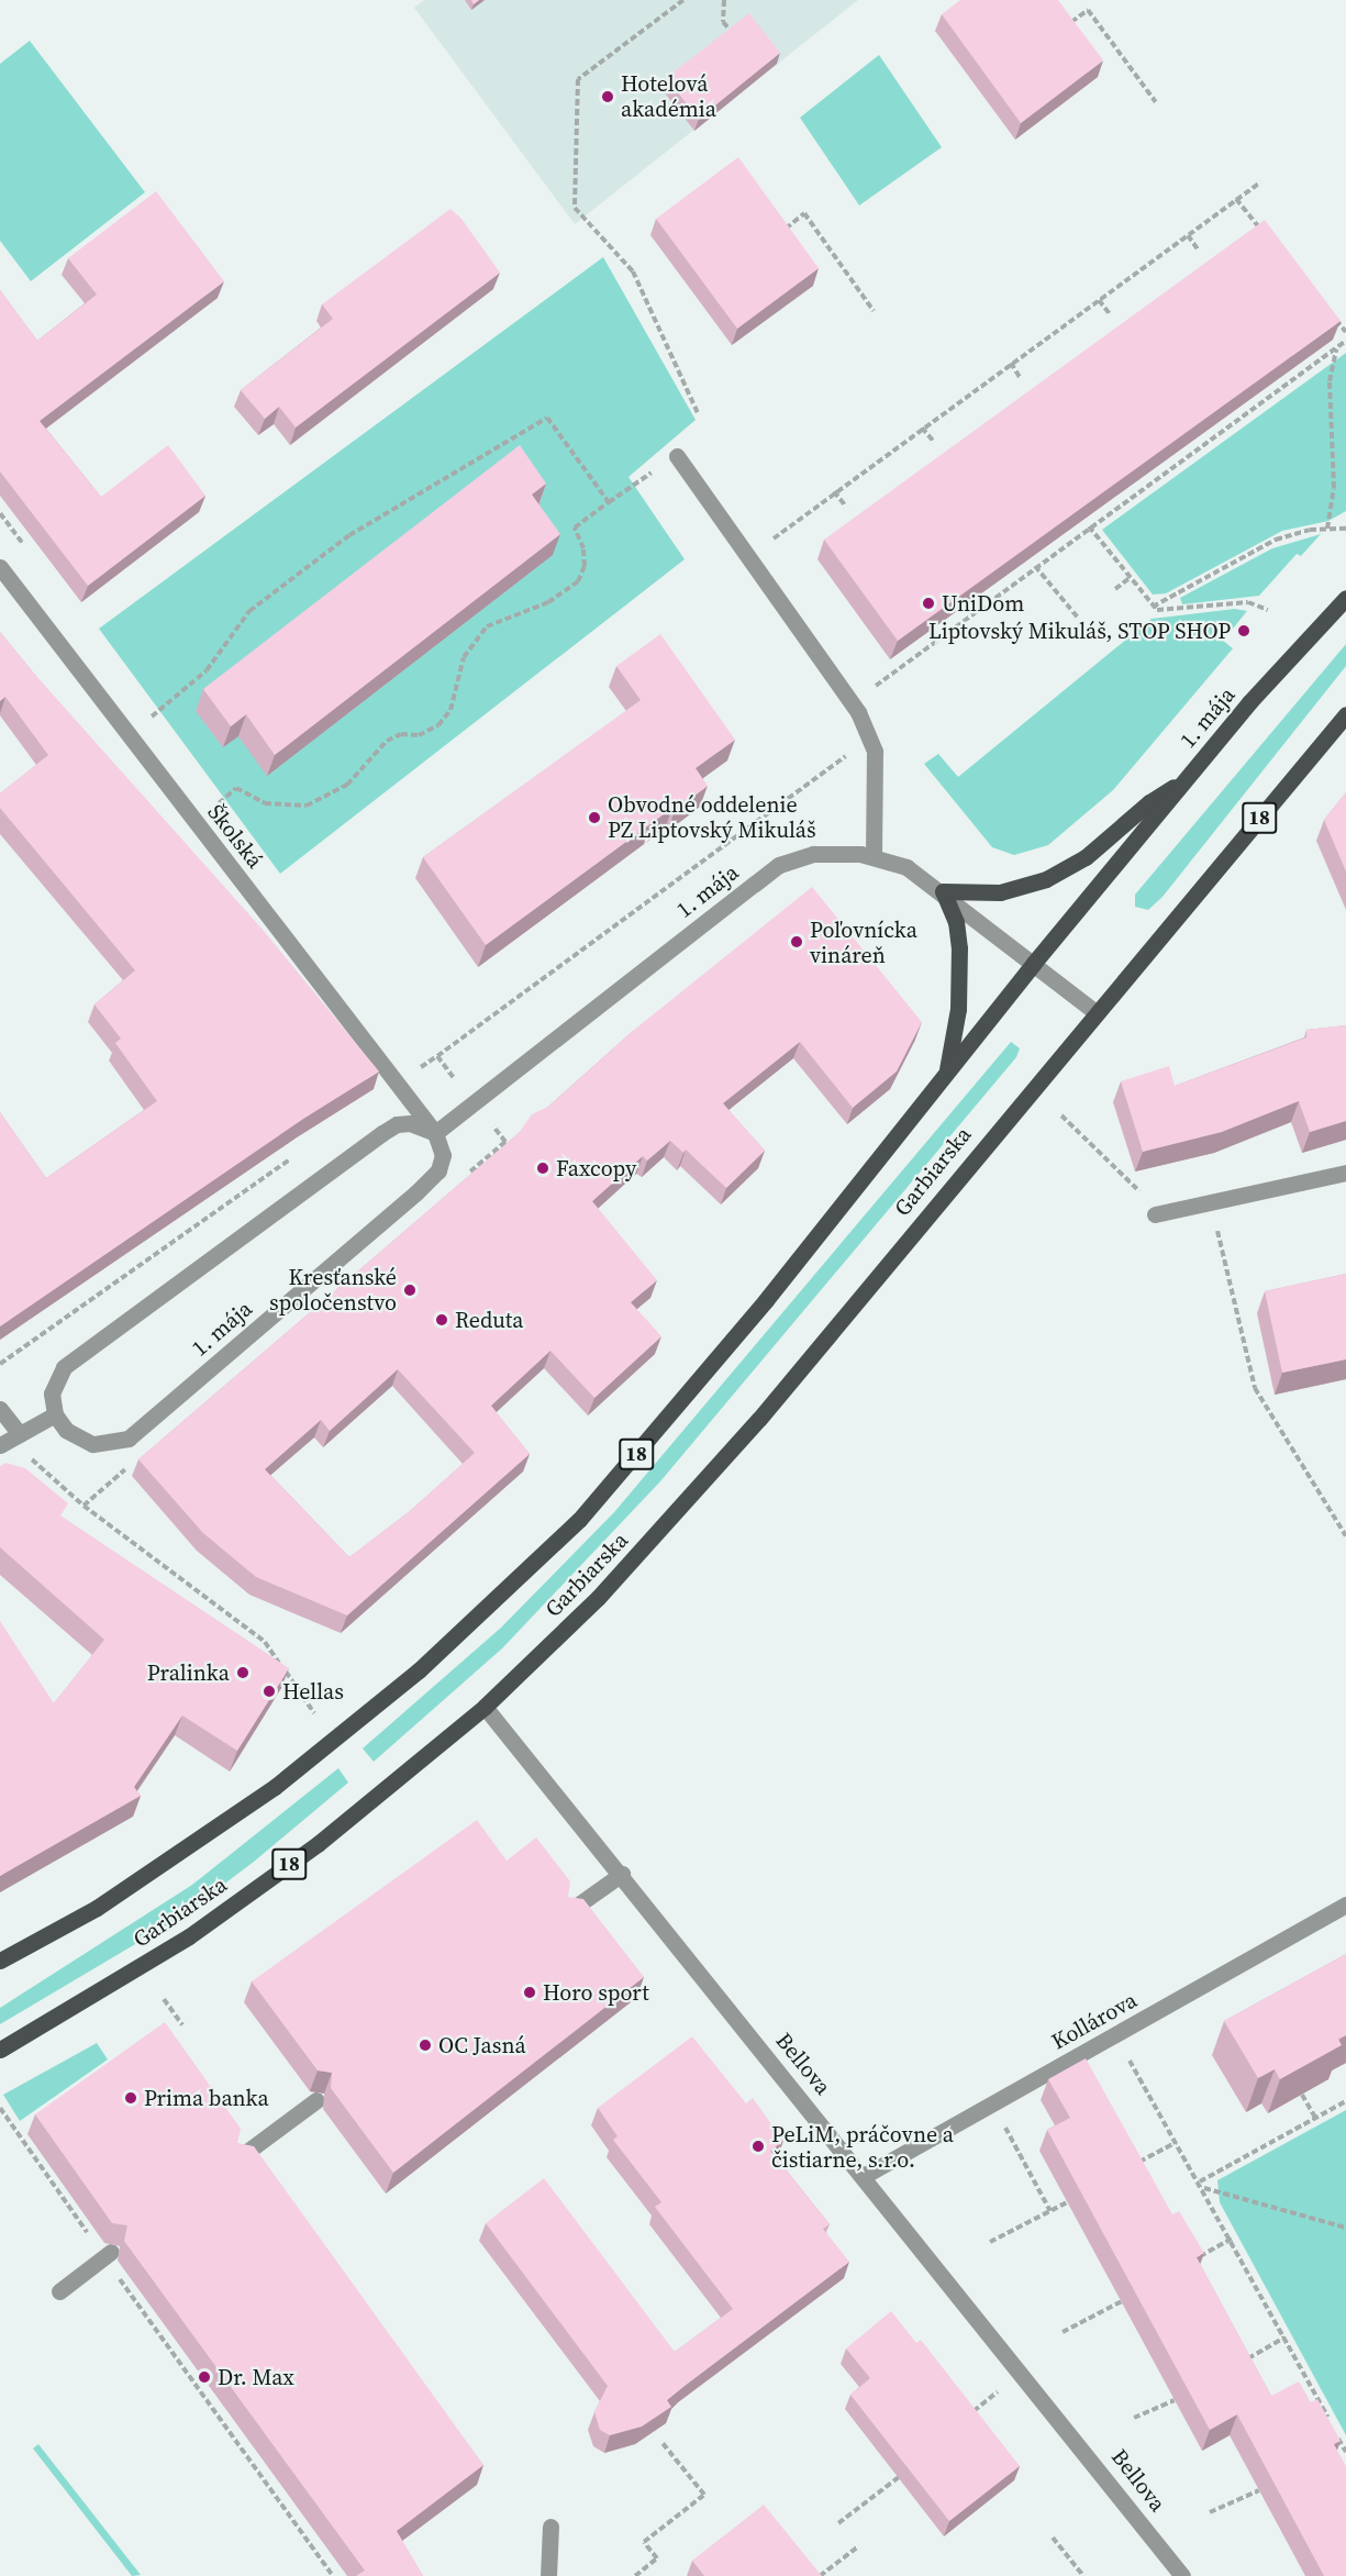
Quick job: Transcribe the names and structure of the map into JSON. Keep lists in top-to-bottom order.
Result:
{
  "streets": {
    "main road": ["1. mája", "18", "Garbiarska"],
    "street": ["Školská", "Kollárova", "Bellova"]
  },
  "crossings": [
    ["1. mája", "18"],
    ["1. mája", "Školská"],
    ["1. mája", "Garbiarska"],
    ["18", "Garbiarska"],
    ["Garbiarska", "Bellova"],
    ["Kollárova", "Bellova"]
  ],
  "places": [
    "Hotelová akadémia",
    "UniDom",
    "Liptovský Mikuláš, STOP SHOP",
    "Obvodné oddelenie PZ Liptovský Mikuláš",
    "Poľovnícka vináreň",
    "Faxcopy",
    "Kresťanské spoločenstvo",
    "Reduta",
    "Pralinka",
    "Hellas",
    "Horo sport",
    "OC Jasná",
    "Prima banka",
    "PeLiM, práčovne a čistiarne, s.r.o.",
    "Dr. Max"
  ]
}
